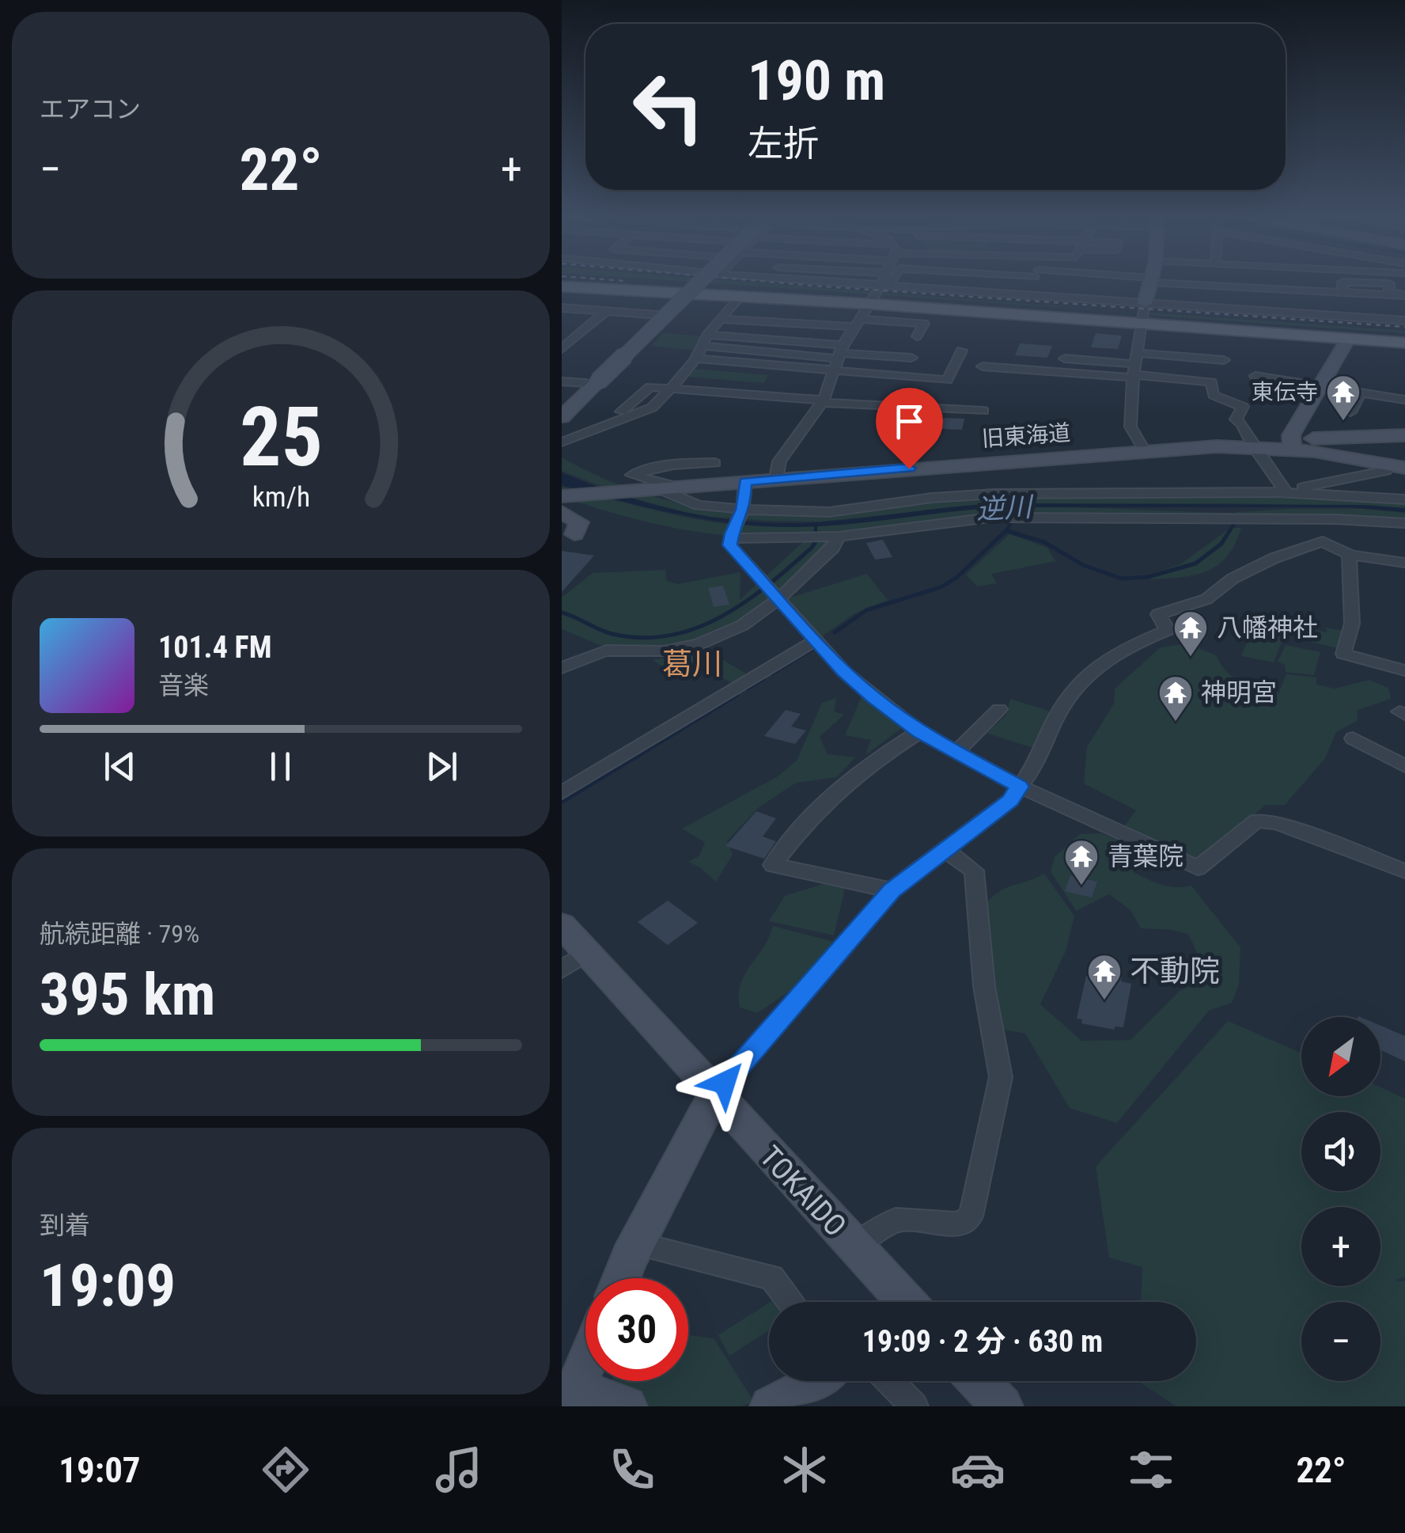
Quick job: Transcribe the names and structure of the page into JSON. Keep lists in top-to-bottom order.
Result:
{
  "streets": {
    "street": ["旧東海道", "TOKAIDO"]
  },
  "districts": ["葛川"],
  "water": ["逆川"],
  "places": {
    "temple": [
      "東伝寺",
      "八幡神社",
      "神明宮",
      "青葉院",
      "不動院"
    ]
  },
  "north": "bottom left",
  "page": {
    "tile": [
      "エアコン",
      ["航続距離 · 79%", "395 km"],
      ["到着", "19:09"]
    ],
    "turn": ["190 m", "左折"],
    "heat": ["−", "22°", "+"],
    "song": ["101.4 FM", "音楽"],
    "map_buttons": ["+", "−"],
    "limit": "30",
    "trip": "19:09 · 2 分 · 630 m",
    "tabs": ["19:07", "22°"],
    "gauge": ["25", "km/h"]
  }
}
